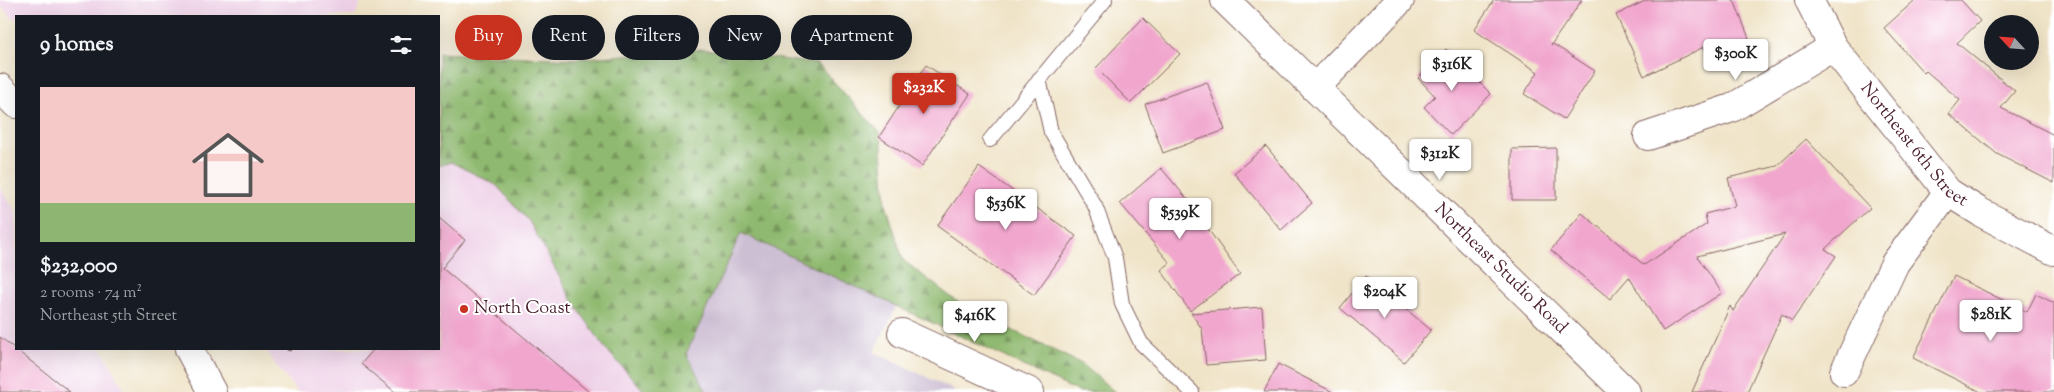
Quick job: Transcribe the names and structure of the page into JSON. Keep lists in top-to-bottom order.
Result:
{
  "streets": {
    "street": ["Northeast 6th Street", "Northeast Studio Road"]
  },
  "places": ["North Coast"],
  "north": "top left",
  "page": {
    "chip": [
      "Buy",
      "Rent",
      "Filters",
      "New",
      "Apartment"
    ],
    "heading": "9 homes",
    "price": [
      "$300K",
      "$316K",
      "$232K",
      "$312K",
      "$536K",
      "$539K",
      "$204K",
      "$281K",
      "$416K"
    ],
    "list": [
      {
        "name": "$232,000",
        "note": "2 rooms · 74 m² · Northeast 5th Street"
      }
    ]
  }
}
